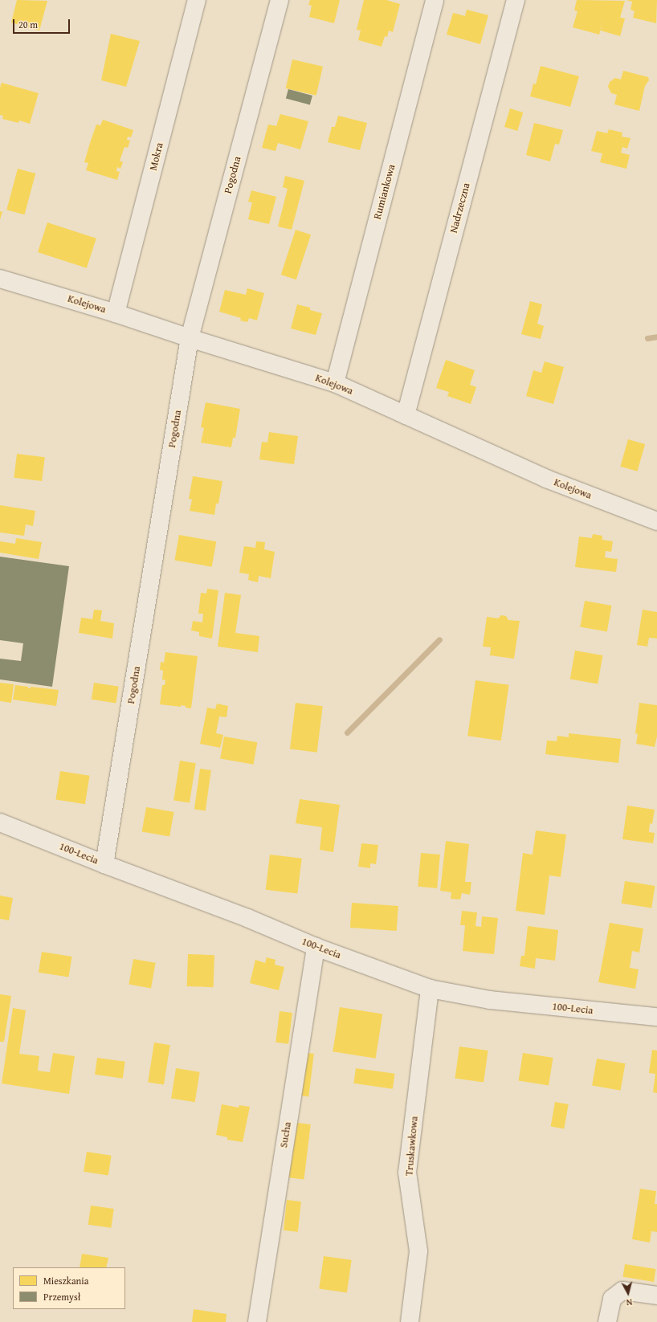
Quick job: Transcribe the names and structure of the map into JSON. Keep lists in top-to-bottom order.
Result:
{
  "streets": {
    "street": [
      "Mokra",
      "Pogodna",
      "Rumiankowa",
      "Nadrzeczna",
      "Kolejowa",
      "100-Lecia",
      "Sucha",
      "Truskawkowa"
    ]
  },
  "crossings": [
    ["Mokra", "Kolejowa"],
    ["Pogodna", "Kolejowa"],
    ["Pogodna", "100-Lecia"],
    ["Rumiankowa", "Kolejowa"],
    ["Nadrzeczna", "Kolejowa"],
    ["100-Lecia", "Sucha"],
    ["100-Lecia", "Truskawkowa"]
  ],
  "legend": ["Mieszkania", "Przemysł"],
  "scale_bar": "20 m",
  "north": "bottom"
}
